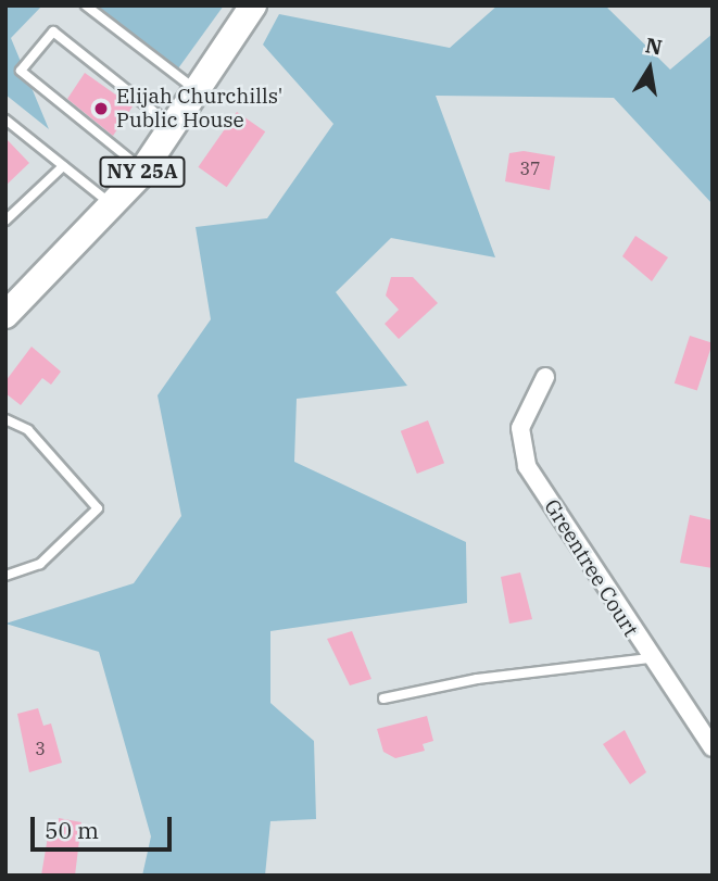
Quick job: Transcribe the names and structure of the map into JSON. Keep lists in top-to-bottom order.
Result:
{
  "streets": {
    "main road": ["NY 25A"],
    "street": ["Greentree Court"]
  },
  "places": ["Elijah Churchills' Public House"],
  "house_numbers": ["37", "3"],
  "scale_bar": "50 m",
  "north": "top"
}
